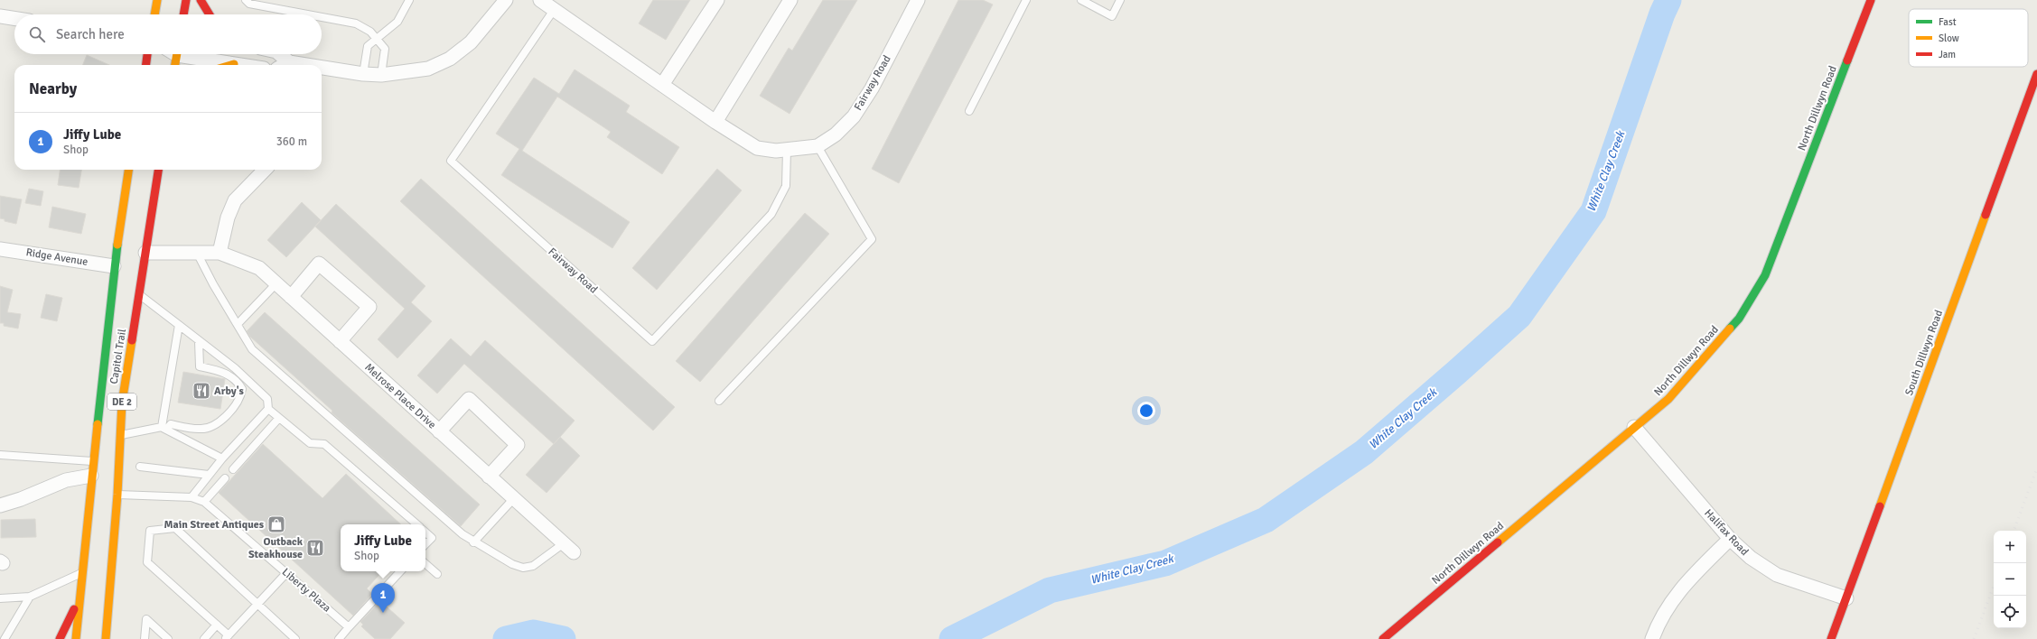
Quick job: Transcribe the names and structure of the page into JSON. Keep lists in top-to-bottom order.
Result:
{
  "streets": {
    "street": [
      "Fairway Road",
      "North Dillwyn Road",
      "Ridge Avenue",
      "South Dillwyn Road",
      "Capitol Trail",
      "Melrose Place Drive",
      "DE 2",
      "Halifax Road"
    ],
    "lane": ["Liberty Plaza"]
  },
  "crossings": [
    ["North Dillwyn Road", "Halifax Road"],
    ["Ridge Avenue", "Capitol Trail"],
    ["South Dillwyn Road", "Halifax Road"],
    ["Capitol Trail", "Melrose Place Drive"],
    ["Capitol Trail", "Liberty Plaza"]
  ],
  "water": ["White Clay Creek"],
  "places": {
    "restaurant": ["Arby's", "Outback Steakhouse"],
    "shop": ["Main Street Antiques"]
  },
  "legend": ["Fast", "Slow", "Jam"],
  "page": {
    "search": "Search here",
    "heading": "Nearby",
    "list": [
      {
        "mark": "1",
        "name": "Jiffy Lube",
        "note": "Shop",
        "value": "360 m"
      }
    ],
    "popup": ["Jiffy Lube", "Shop"],
    "map_buttons": ["+", "−"],
    "pins": "1"
  }
}
